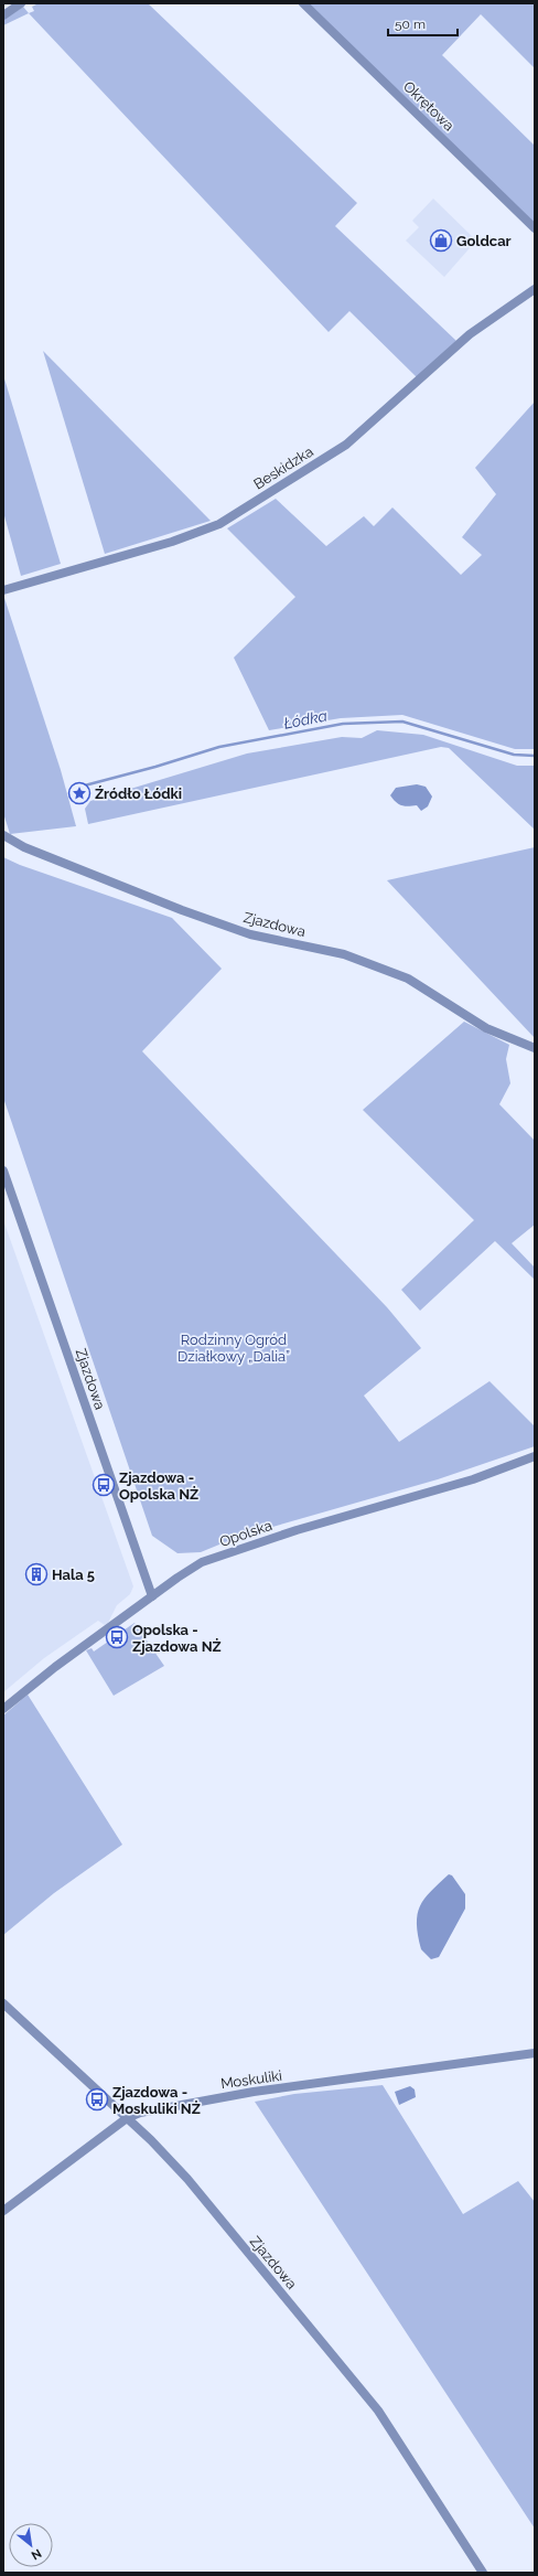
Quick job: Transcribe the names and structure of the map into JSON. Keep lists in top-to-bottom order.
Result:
{
  "streets": {
    "street": [
      "Okrętowa",
      "Beskidzka",
      "Zjazdowa",
      "Opolska",
      "Moskuliki"
    ]
  },
  "crossings": [
    ["Zjazdowa", "Opolska"],
    ["Zjazdowa", "Moskuliki"]
  ],
  "water": ["Łódka"],
  "parks": ["Rodzinny Ogród Działkowy „Dalia”"],
  "places": {
    "shop": ["Goldcar"],
    "place": ["Źródło Łódki"],
    "bus stop": ["Zjazdowa - Opolska NŻ", "Opolska - Zjazdowa NŻ", "Zjazdowa - Moskuliki NŻ"],
    "building": ["Hala 5"]
  },
  "scale_bar": "50 m",
  "north": "bottom right"
}
